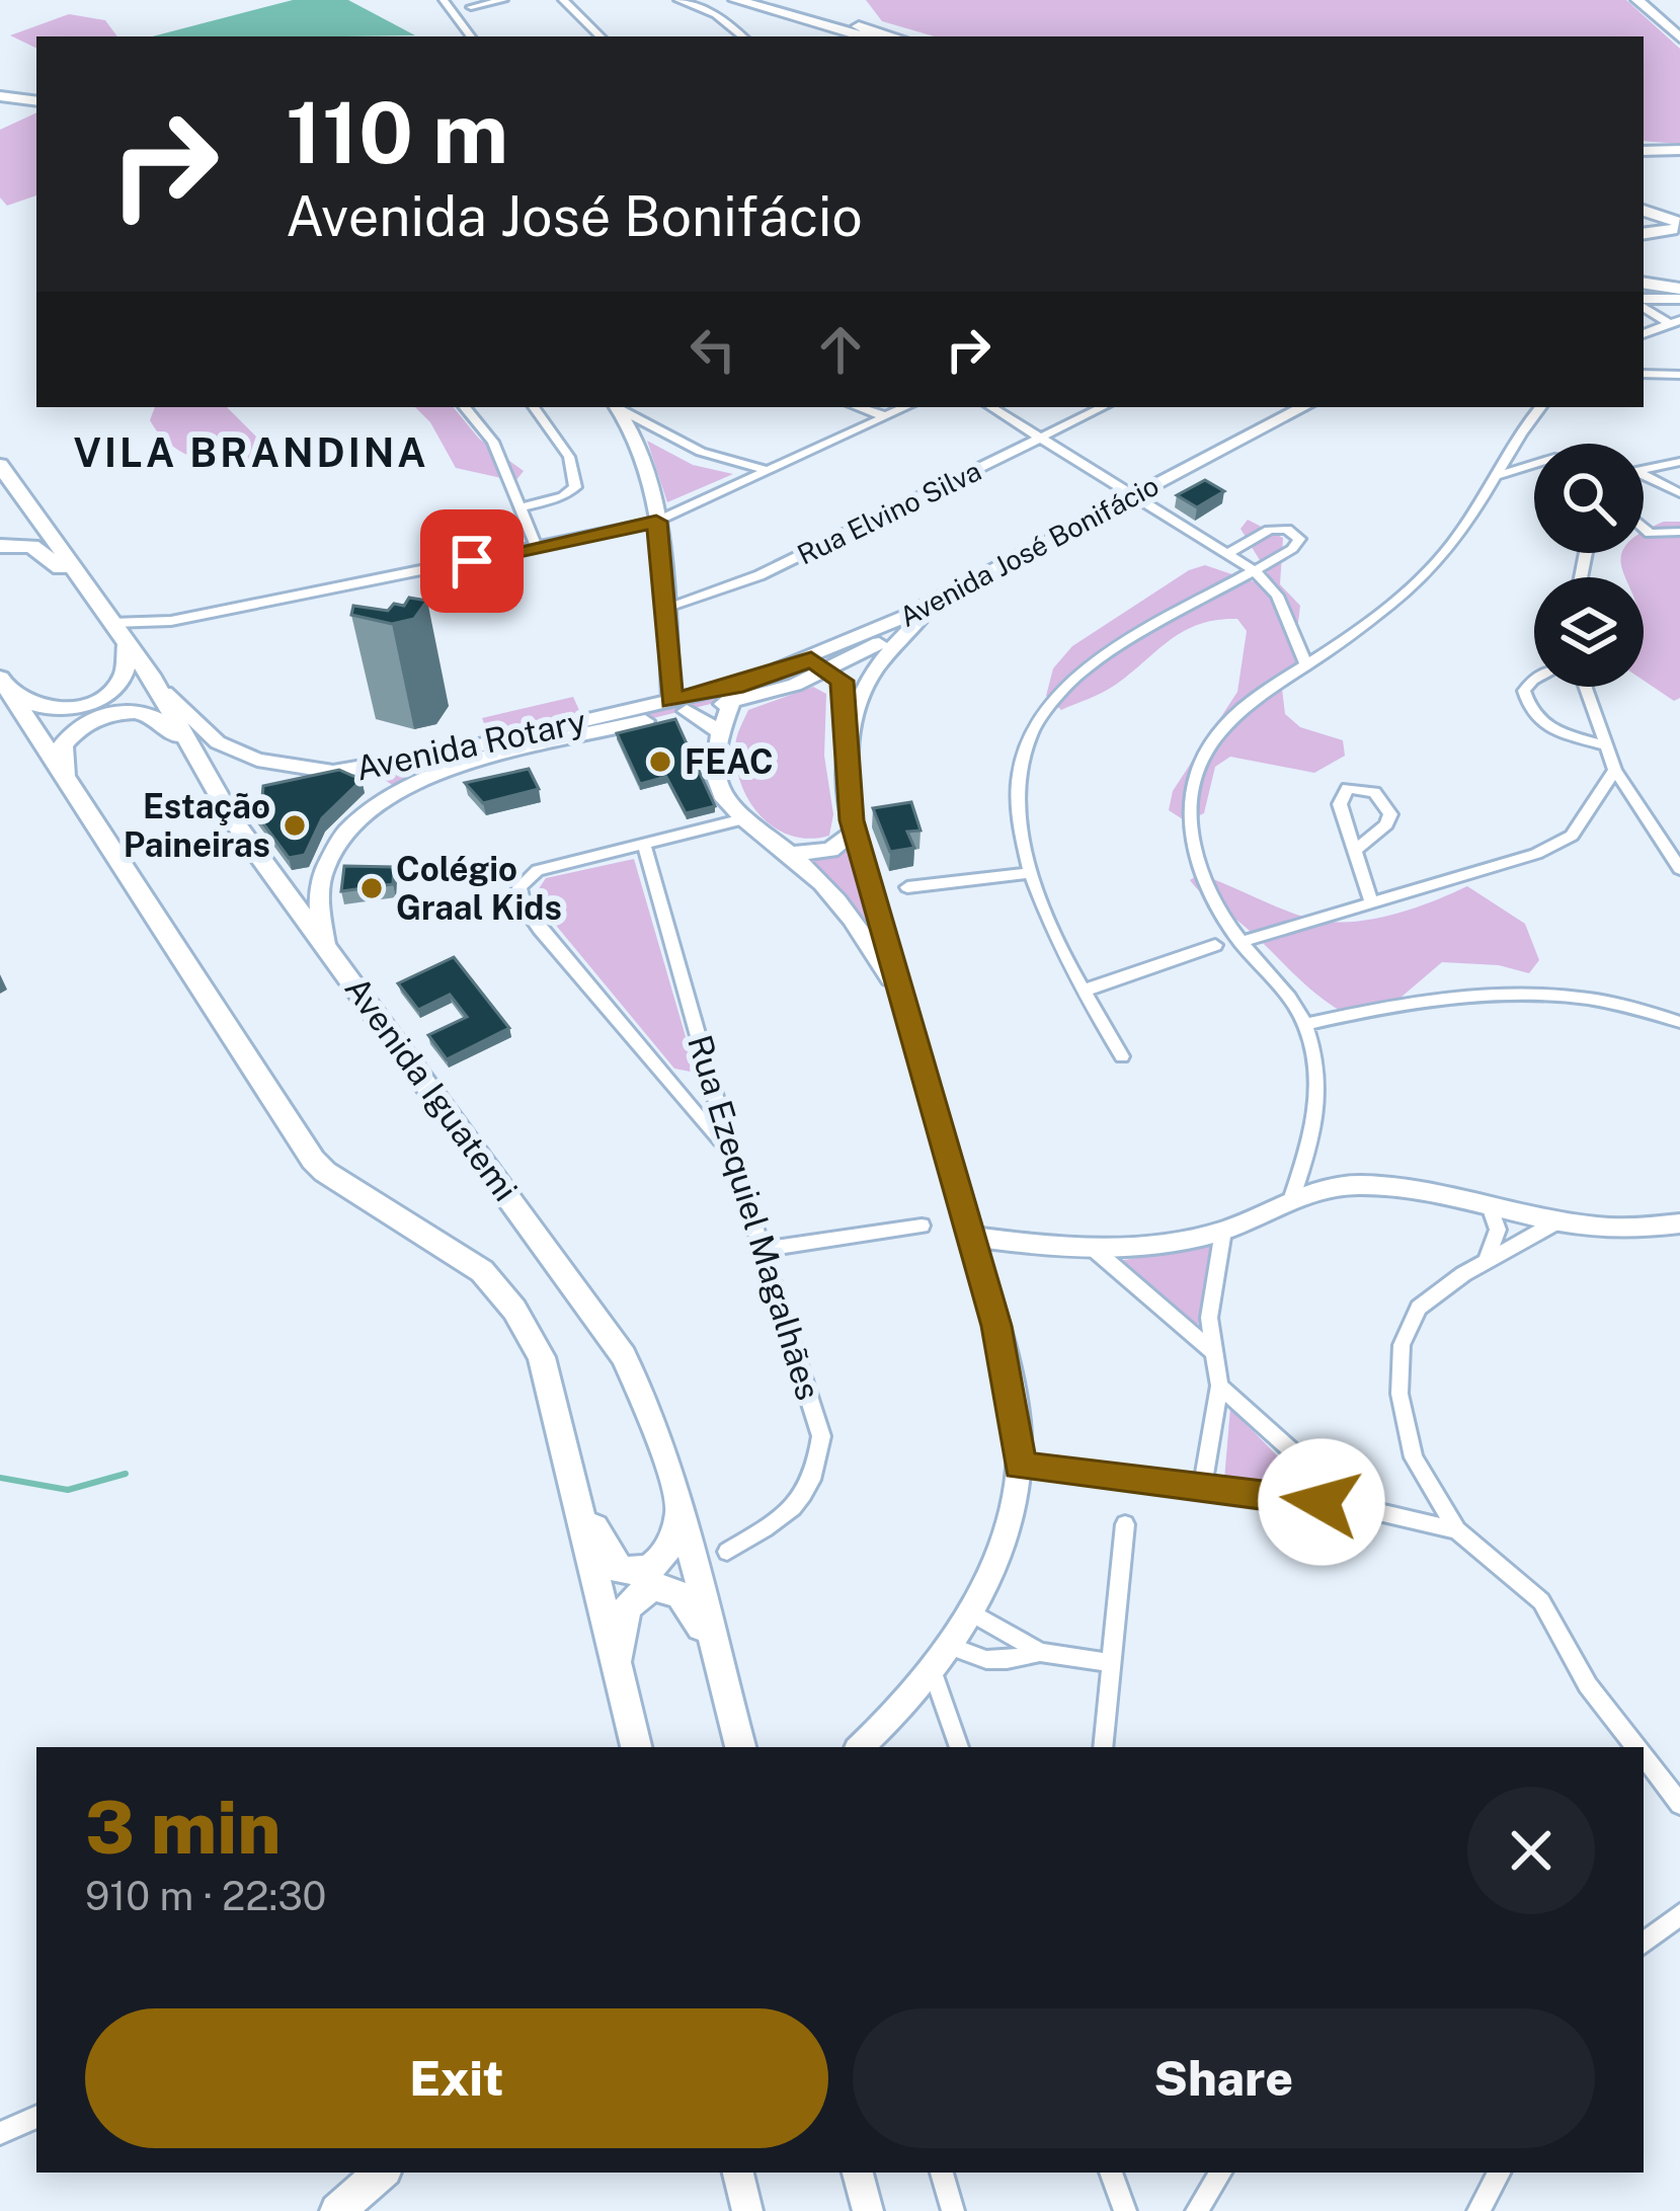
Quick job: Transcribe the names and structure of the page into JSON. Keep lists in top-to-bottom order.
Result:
{
  "streets": {
    "main road": ["Avenida José Bonifácio", "Avenida Rotary", "Avenida Iguatemi"],
    "street": ["Rua Elvino Silva", "Rua Ezequiel Magalhães"]
  },
  "crossings": [
    ["Avenida José Bonifácio", "Avenida Rotary"],
    ["Avenida Rotary", "Avenida Iguatemi"]
  ],
  "districts": ["VILA BRANDINA"],
  "places": ["FEAC", "Estação Paineiras", "Colégio Graal Kids"],
  "page": {
    "turn": ["110 m", "Avenida José Bonifácio"],
    "heading": ["3 min", "910 m · 22:30"],
    "buttons": ["Exit", "Share"]
  }
}
